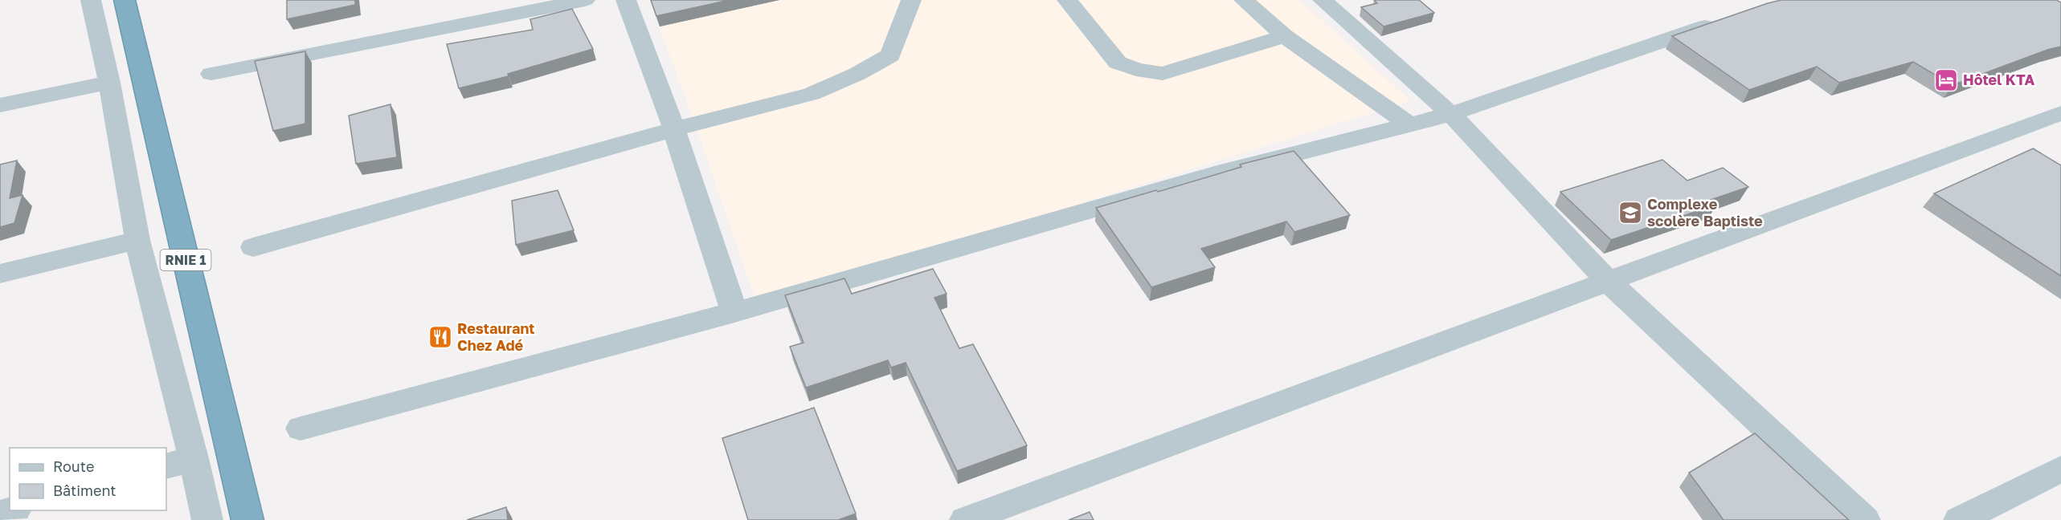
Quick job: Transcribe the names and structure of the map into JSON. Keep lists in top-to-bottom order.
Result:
{
  "streets": {
    "highway": ["RNIE 1"]
  },
  "places": {
    "hotel": ["Hôtel KTA"],
    "school or university": ["Complexe scolère Baptiste"],
    "restaurant": ["Restaurant Chez Adé"]
  },
  "legend": ["Route", "Bâtiment"]
}
